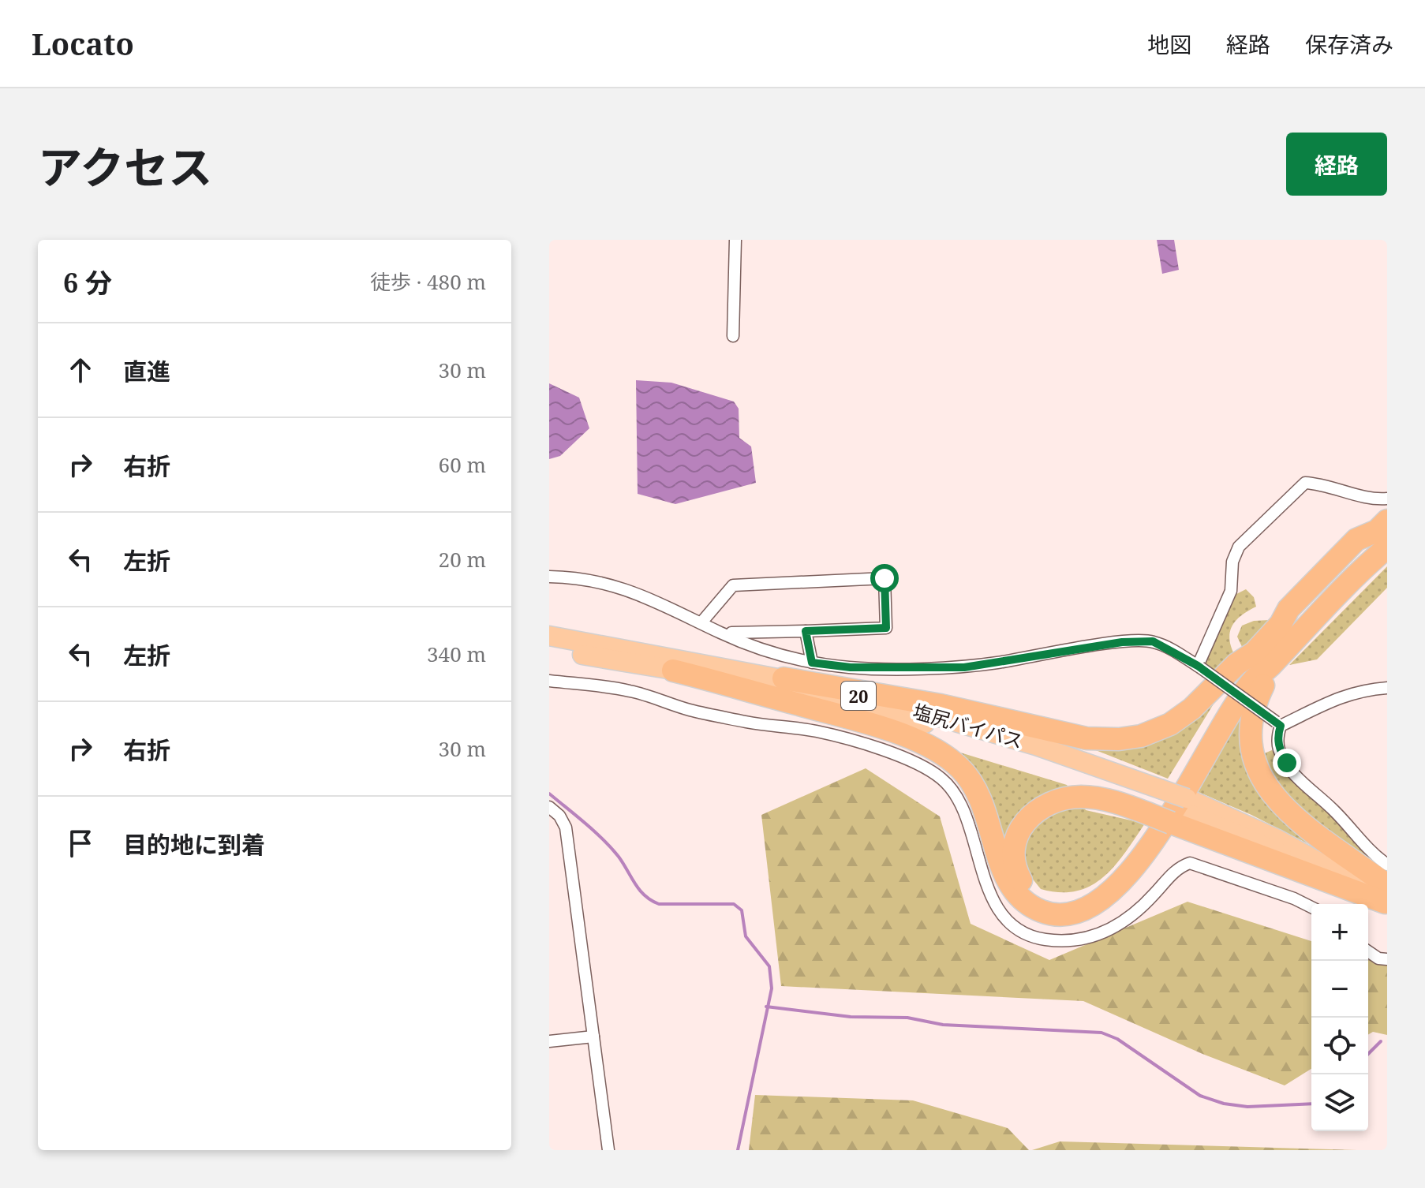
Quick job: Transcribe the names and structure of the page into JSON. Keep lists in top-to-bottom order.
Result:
{
  "streets": {
    "highway": ["20", "塩尻バイパス"]
  },
  "page": {
    "header": "Locato",
    "nav": ["地図", "経路", "保存済み"],
    "title": "アクセス",
    "buttons": "経路",
    "heading": ["6 分", "徒歩 · 480 m"],
    "list": [
      ["直進", "30 m"],
      ["右折", "60 m"],
      ["左折", "20 m"],
      ["左折", "340 m"],
      ["右折", "30 m"],
      "目的地に到着"
    ],
    "map_buttons": ["+", "−"]
  }
}
